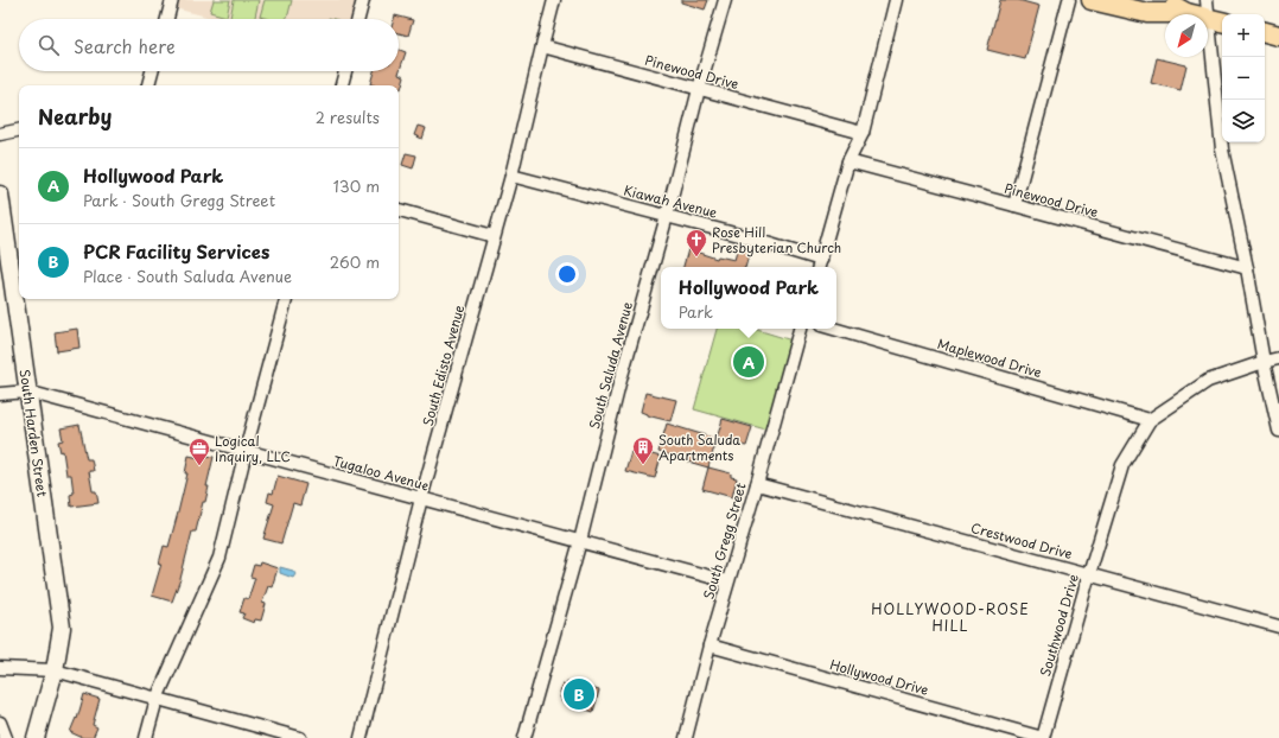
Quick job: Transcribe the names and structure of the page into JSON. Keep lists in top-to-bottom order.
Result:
{
  "streets": {
    "main road": ["South Harden Street"],
    "street": [
      "Pinewood Drive",
      "Kiawah Avenue",
      "Maplewood Drive",
      "South Edisto Avenue",
      "South Saluda Avenue",
      "Tugaloo Avenue",
      "South Gregg Street",
      "Crestwood Drive",
      "Southwood Drive",
      "Hollywood Drive"
    ]
  },
  "crossings": [
    ["Pinewood Drive", "South Edisto Avenue"],
    ["Pinewood Drive", "South Saluda Avenue"],
    ["Kiawah Avenue", "South Edisto Avenue"],
    ["Kiawah Avenue", "South Saluda Avenue"],
    ["Maplewood Drive", "Southwood Drive"],
    ["South Edisto Avenue", "Tugaloo Avenue"],
    ["South Saluda Avenue", "Tugaloo Avenue"],
    ["South Harden Street", "Tugaloo Avenue"],
    ["Tugaloo Avenue", "South Gregg Street"],
    ["South Gregg Street", "Crestwood Drive"],
    ["South Gregg Street", "Hollywood Drive"],
    ["Crestwood Drive", "Southwood Drive"],
    ["Southwood Drive", "Hollywood Drive"]
  ],
  "districts": ["HOLLYWOOD-ROSE HILL"],
  "places": {
    "church": ["Rose Hill Presbyterian Church"],
    "building": ["South Saluda Apartments"],
    "office": ["Logical Inquiry, LLC"]
  },
  "north": "bottom left",
  "page": {
    "map_buttons": ["+", "−"],
    "search": "Search here",
    "heading": ["Nearby", "2 results"],
    "list": [
      {
        "mark": "A",
        "name": "Hollywood Park",
        "note": "Park · South Gregg Street",
        "value": "130 m"
      },
      {
        "mark": "B",
        "name": "PCR Facility Services",
        "note": "Place · South Saluda Avenue",
        "value": "260 m"
      }
    ],
    "popup": ["Hollywood Park", "Park"],
    "pins": ["A", "B"]
  }
}
